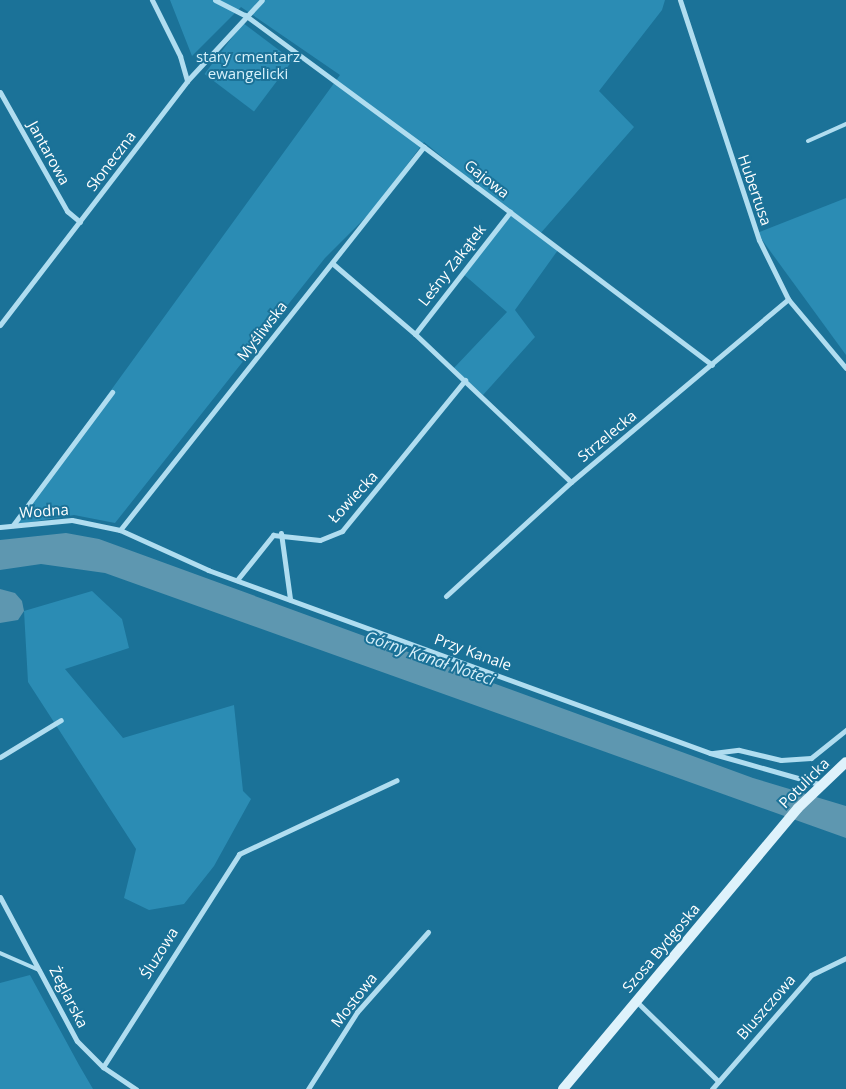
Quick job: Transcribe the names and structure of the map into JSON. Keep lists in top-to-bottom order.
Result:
{
  "streets": {
    "street": [
      "Jantarowa",
      "Słoneczna",
      "Gajowa",
      "Hubertusa",
      "Leśny Zakątek",
      "Myśliwska",
      "Strzelecka",
      "Łowiecka",
      "Wodna",
      "Przy Kanale",
      "Potulicka",
      "Szosa Bydgoska",
      "Śluzowa",
      "Żeglarska",
      "Mostowa",
      "Bluszczowa"
    ]
  },
  "crossings": [
    ["Jantarowa", "Słoneczna"],
    ["Słoneczna", "Gajowa"],
    ["Gajowa", "Leśny Zakątek"],
    ["Gajowa", "Myśliwska"],
    ["Gajowa", "Strzelecka"],
    ["Hubertusa", "Strzelecka"],
    ["Myśliwska", "Wodna"],
    ["Myśliwska", "Przy Kanale"],
    ["Wodna", "Przy Kanale"],
    ["Przy Kanale", "Potulicka"],
    ["Potulicka", "Szosa Bydgoska"],
    ["Śluzowa", "Żeglarska"]
  ],
  "water": ["Górny Kanał Noteci"],
  "parks": ["stary cmentarz ewangelicki"]
}
